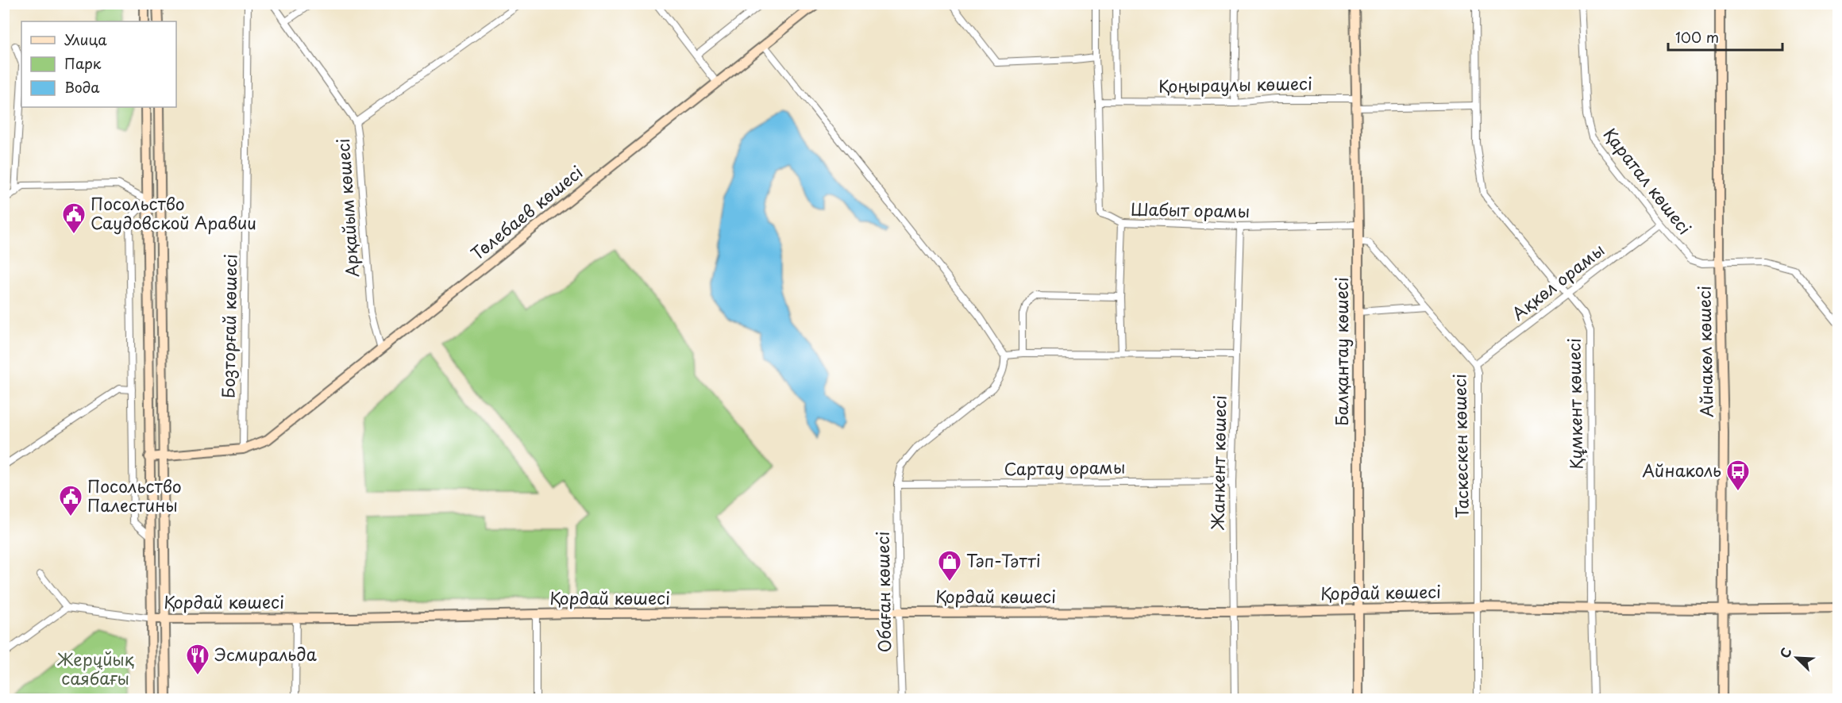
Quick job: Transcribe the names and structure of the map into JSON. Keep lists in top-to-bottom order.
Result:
{
  "streets": {
    "street": [
      "Қоңыраулы көшесі",
      "Қаратал көшесі",
      "Арқайым көшесі",
      "Шабыт орамы",
      "Төлебаев көшесі",
      "Ақкөл орамы",
      "Бозторғай көшесі",
      "Балқантау көшесі",
      "Айнакөл көшесі",
      "Құмкент көшесі",
      "Таскескен көшесі",
      "Жанкент көшесі",
      "Сартау орамы",
      "Обаған көшесі",
      "Қордай көшесі"
    ]
  },
  "crossings": [
    ["Қоңыраулы көшесі", "Балқантау көшесі"],
    ["Қаратал көшесі", "Ақкөл орамы"],
    ["Қаратал көшесі", "Айнакөл көшесі"],
    ["Арқайым көшесі", "Төлебаев көшесі"],
    ["Шабыт орамы", "Балқантау көшесі"],
    ["Шабыт орамы", "Жанкент көшесі"],
    ["Төлебаев көшесі", "Бозторғай көшесі"],
    ["Ақкөл орамы", "Құмкент көшесі"],
    ["Ақкөл орамы", "Таскескен көшесі"],
    ["Балқантау көшесі", "Таскескен көшесі"],
    ["Балқантау көшесі", "Қордай көшесі"],
    ["Айнакөл көшесі", "Қордай көшесі"],
    ["Құмкент көшесі", "Қордай көшесі"],
    ["Таскескен көшесі", "Қордай көшесі"],
    ["Жанкент көшесі", "Сартау орамы"],
    ["Жанкент көшесі", "Қордай көшесі"],
    ["Сартау орамы", "Обаған көшесі"],
    ["Обаған көшесі", "Қордай көшесі"]
  ],
  "parks": ["Жерұйық саябағы"],
  "places": {
    "public building": ["Посольство Саудовской Аравии", "Посольство Палестины"],
    "bus stop": ["Айнаколь"],
    "shop": ["Тәп-Тәтті"],
    "restaurant": ["Эсмиральда"]
  },
  "legend": ["Улица", "Парк", "Вода"],
  "scale_bar": "100 m",
  "north": "top left"
}
